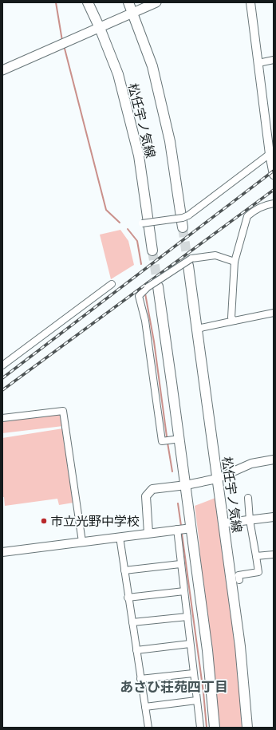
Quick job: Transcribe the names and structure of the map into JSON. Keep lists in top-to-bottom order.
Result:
{
  "streets": {
    "main road": ["松任宇ノ気線"]
  },
  "districts": ["あさひ荘苑四丁目"],
  "places": ["市立光野中学校"]
}
